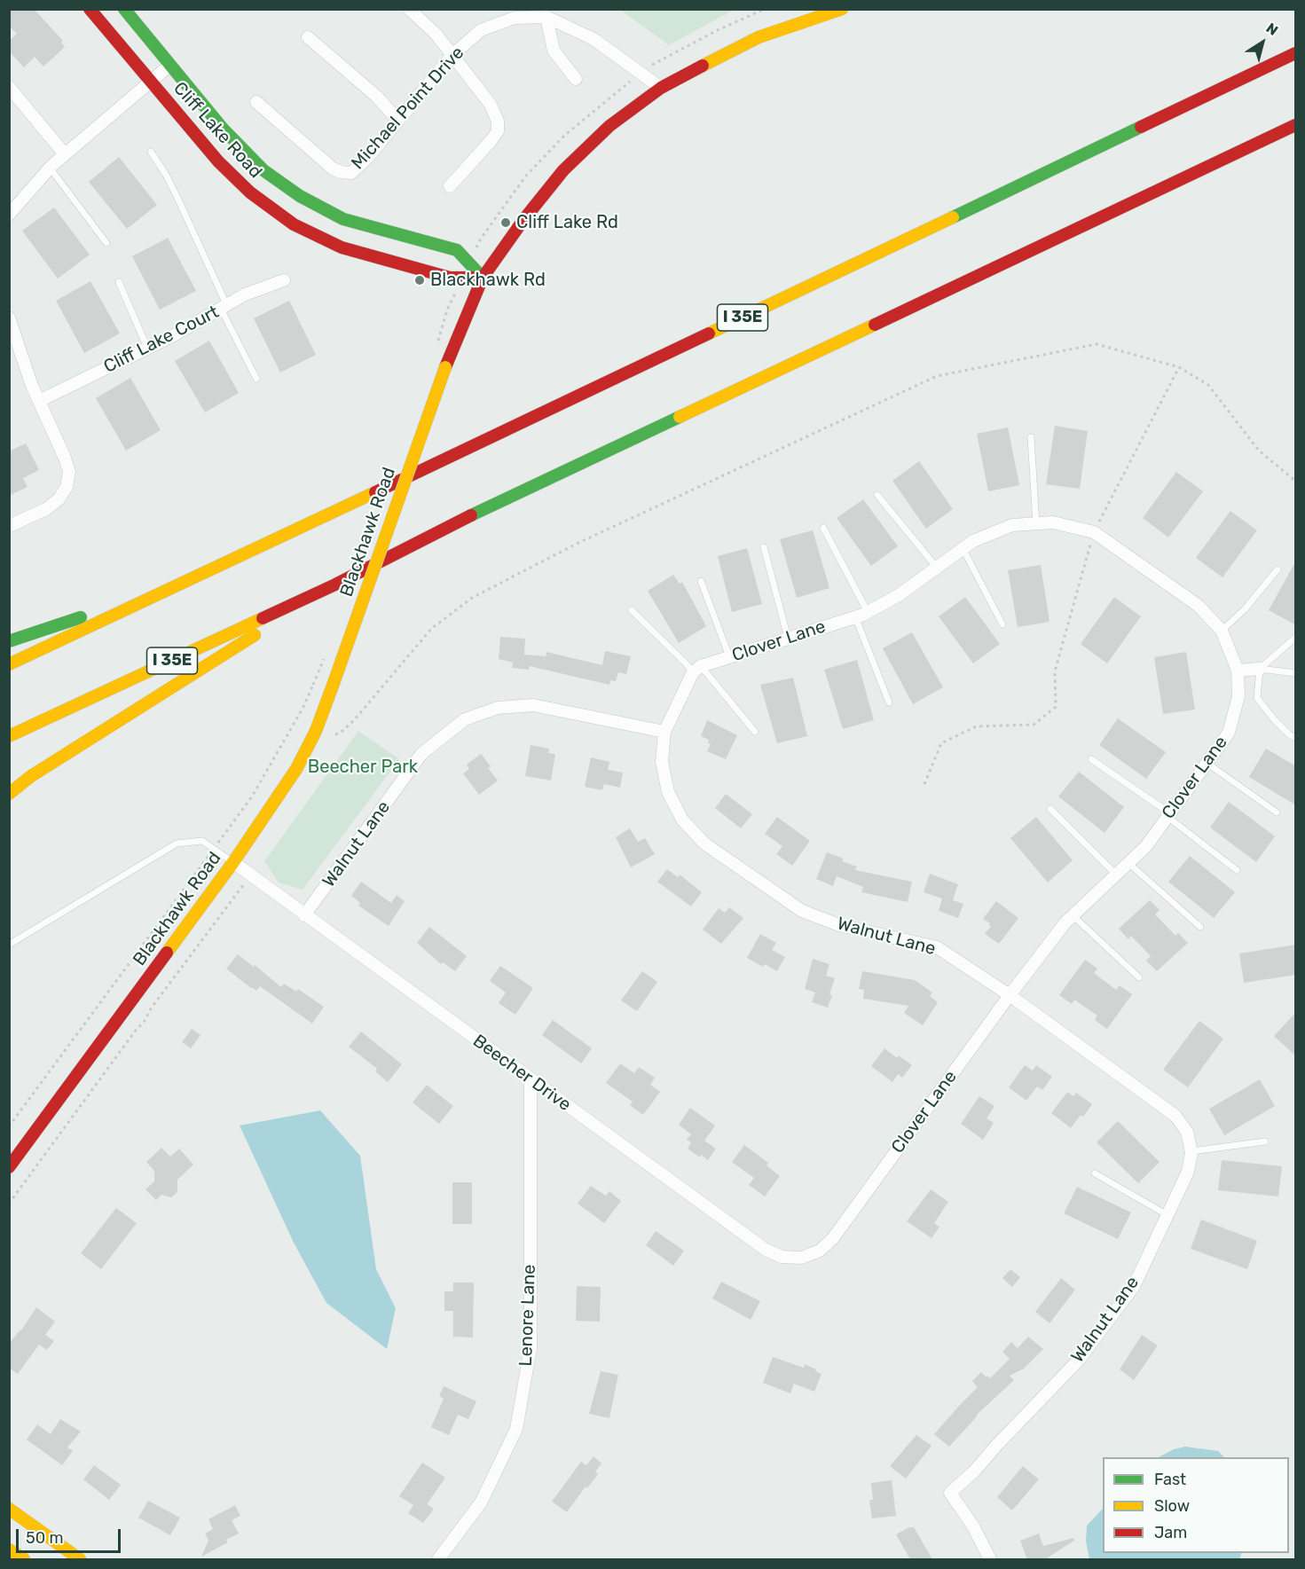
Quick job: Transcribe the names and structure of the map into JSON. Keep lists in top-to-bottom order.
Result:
{
  "streets": {
    "main road": ["Cliff Lake Road", "I 35E", "Blackhawk Road"],
    "street": [
      "Michael Point Drive",
      "Cliff Lake Court",
      "Clover Lane",
      "Walnut Lane",
      "Beecher Drive",
      "Lenore Lane"
    ]
  },
  "crossings": [
    ["Michael Point Drive", "Blackhawk Road"],
    ["Cliff Lake Road", "Blackhawk Road"],
    ["Blackhawk Road", "Beecher Drive"],
    ["Clover Lane", "Walnut Lane"],
    ["Clover Lane", "Beecher Drive"],
    ["Walnut Lane", "Beecher Drive"],
    ["Beecher Drive", "Lenore Lane"]
  ],
  "parks": ["Beecher Park"],
  "places": ["Cliff Lake Rd", "Blackhawk Rd"],
  "legend": ["Fast", "Slow", "Jam"],
  "scale_bar": "50 m",
  "north": "top right"
}
